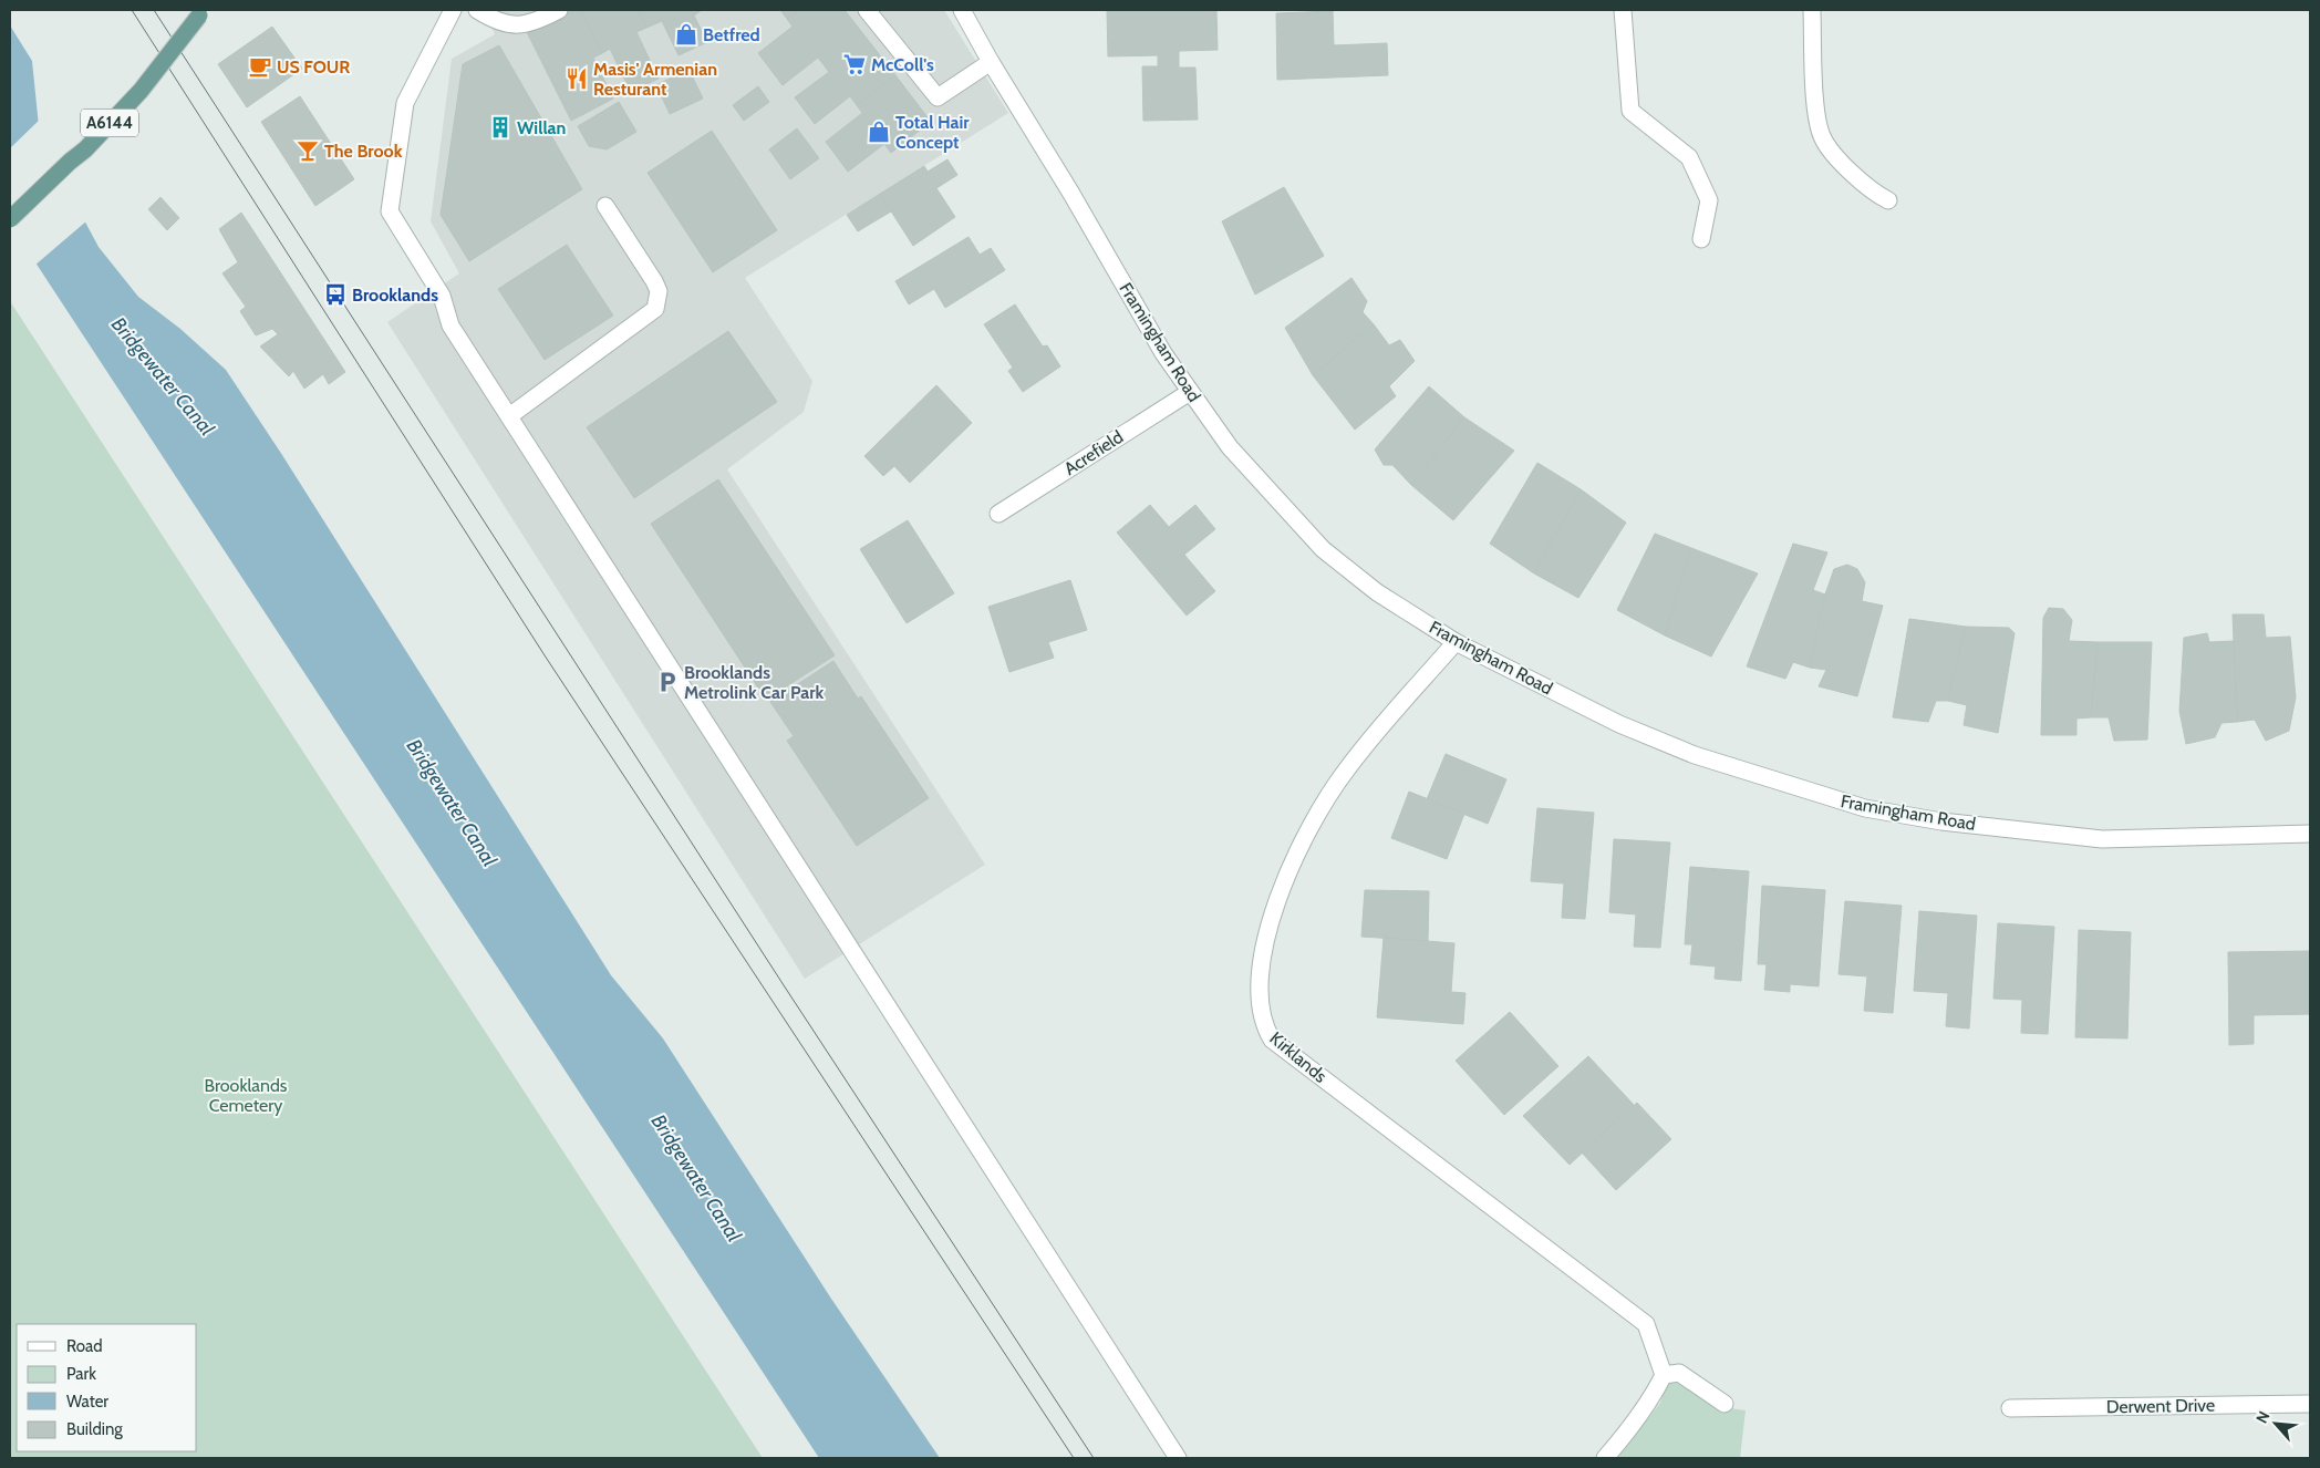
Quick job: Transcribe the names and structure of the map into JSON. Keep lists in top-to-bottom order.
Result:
{
  "streets": {
    "main road": ["A6144"],
    "street": [
      "Framingham Road",
      "Acrefield",
      "Kirklands",
      "Derwent Drive"
    ]
  },
  "crossings": [
    ["Framingham Road", "Acrefield"],
    ["Framingham Road", "Kirklands"]
  ],
  "water": ["Bridgewater Canal"],
  "parks": ["Brooklands Cemetery"],
  "places": {
    "shop": ["Betfred", "Total Hair Concept"],
    "supermarket": ["McColl's"],
    "cafe": ["US FOUR"],
    "restaurant": ["Masis' Armenian Resturant"],
    "building": ["Willan"],
    "bar": ["The Brook"],
    "bus stop": ["Brooklands"],
    "parking": ["Brooklands Metrolink Car Park"]
  },
  "legend": [
    "Road",
    "Park",
    "Water",
    "Building"
  ],
  "north": "top left"
}
